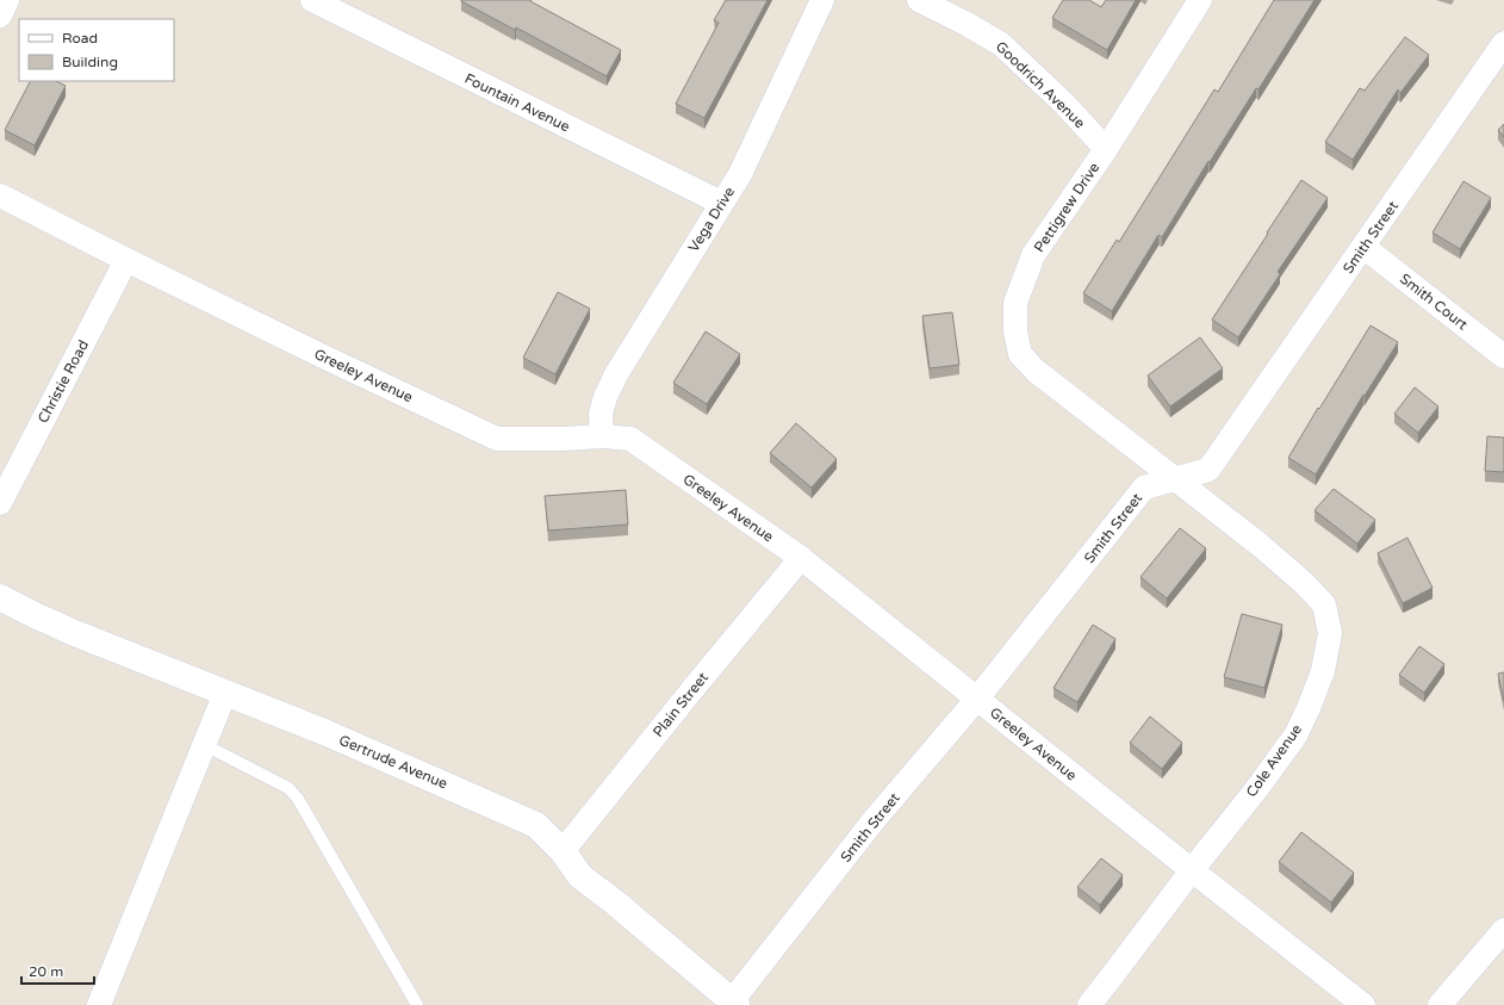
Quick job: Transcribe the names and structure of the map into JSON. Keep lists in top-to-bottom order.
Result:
{
  "streets": {
    "street": [
      "Goodrich Avenue",
      "Fountain Avenue",
      "Pettigrew Drive",
      "Vega Drive",
      "Smith Street",
      "Smith Court",
      "Greeley Avenue",
      "Christie Road",
      "Plain Street",
      "Cole Avenue",
      "Gertrude Avenue"
    ]
  },
  "crossings": [
    ["Goodrich Avenue", "Pettigrew Drive"],
    ["Fountain Avenue", "Vega Drive"],
    ["Pettigrew Drive", "Smith Street"],
    ["Pettigrew Drive", "Cole Avenue"],
    ["Vega Drive", "Greeley Avenue"],
    ["Smith Street", "Smith Court"],
    ["Smith Street", "Greeley Avenue"],
    ["Smith Street", "Cole Avenue"],
    ["Smith Street", "Gertrude Avenue"],
    ["Greeley Avenue", "Christie Road"],
    ["Greeley Avenue", "Plain Street"],
    ["Greeley Avenue", "Cole Avenue"],
    ["Plain Street", "Gertrude Avenue"]
  ],
  "legend": ["Road", "Building"],
  "scale_bar": "20 m"
}
